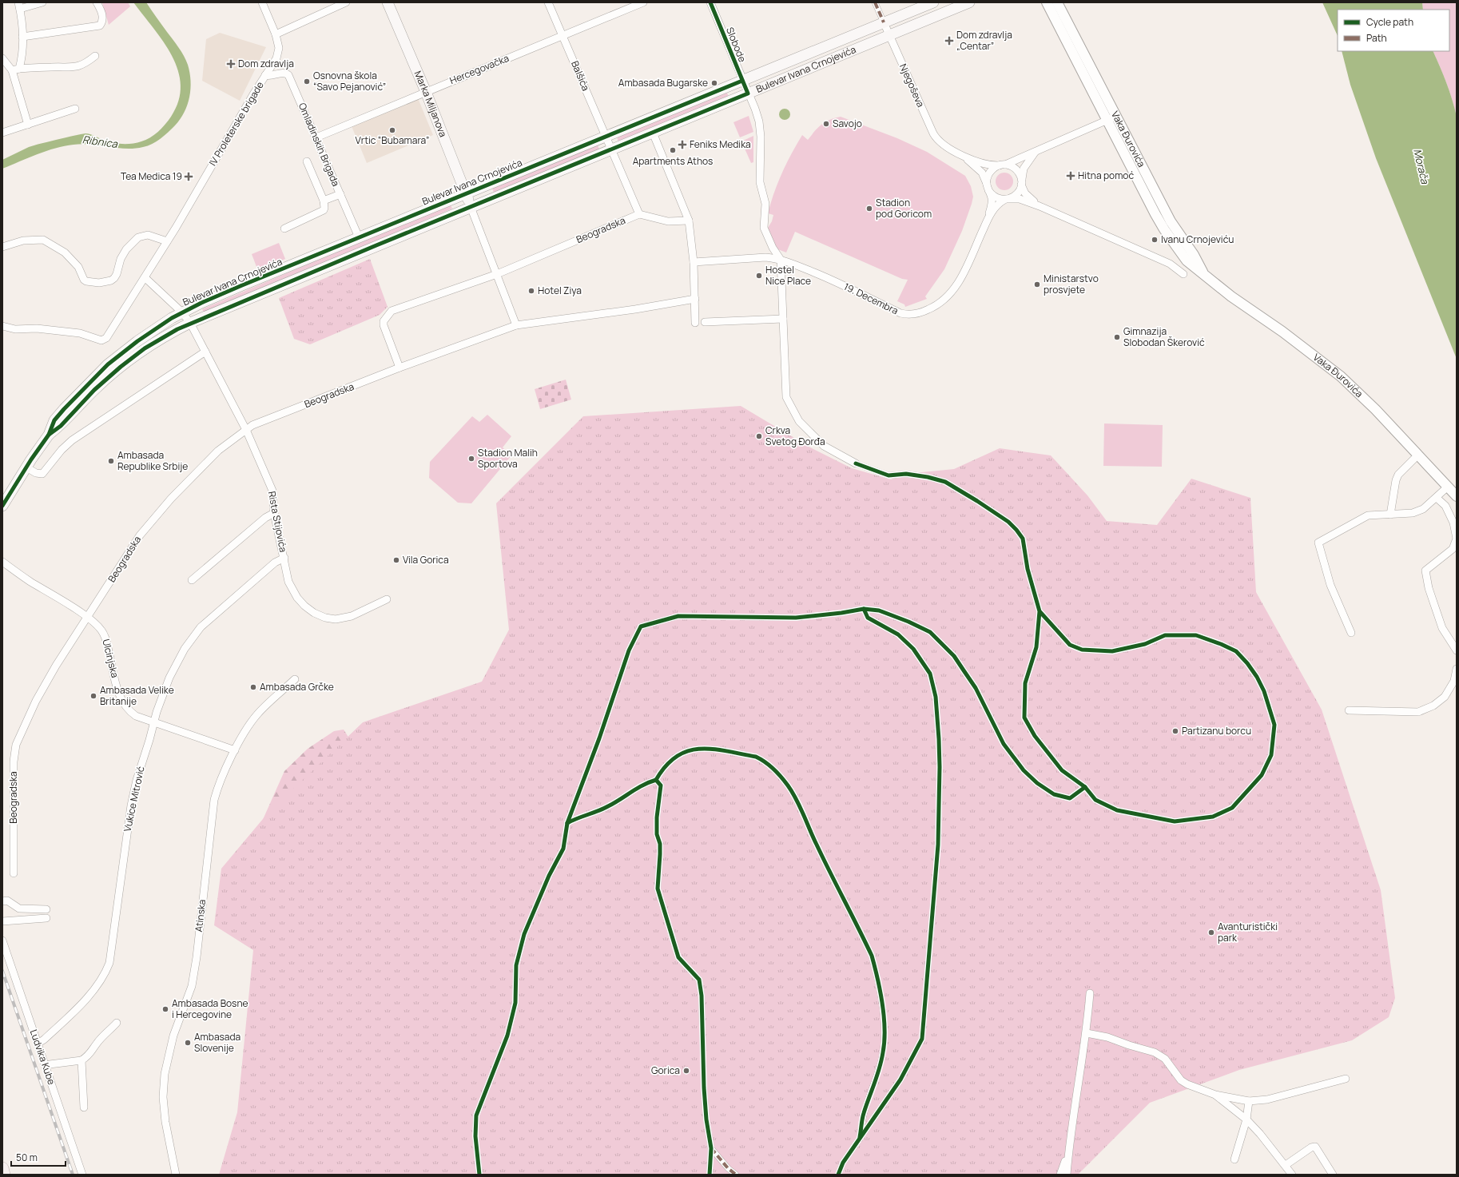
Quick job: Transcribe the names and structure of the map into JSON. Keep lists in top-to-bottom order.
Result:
{
  "streets": {
    "main road": ["Bulevar Ivana Crnojevića", "Marka Miljanova"],
    "street": [
      "Slobode",
      "Hercegovačka",
      "Balšića",
      "Njegoševa",
      "IV Proleterske brigade",
      "Vaka Đurovića",
      "Omladinskih Brigada",
      "Beogradska",
      "19. Decembra",
      "Rista Stijovića",
      "Ulcinjska",
      "Vukice Mitrović",
      "Atinska",
      "Ludvika Kube"
    ]
  },
  "crossings": [
    ["Slobode", "Bulevar Ivana Crnojevića"],
    ["Hercegovačka", "Balšića"],
    ["Hercegovačka", "Marka Miljanova"],
    ["Hercegovačka", "Omladinskih Brigada"],
    ["Bulevar Ivana Crnojevića", "Balšića"],
    ["Bulevar Ivana Crnojevića", "Njegoševa"],
    ["Bulevar Ivana Crnojevića", "Marka Miljanova"],
    ["Bulevar Ivana Crnojevića", "Omladinskih Brigada"],
    ["Bulevar Ivana Crnojevića", "Rista Stijovića"],
    ["IV Proleterske brigade", "Omladinskih Brigada"],
    ["Vaka Đurovića", "19. Decembra"],
    ["Beogradska", "Rista Stijovića"],
    ["Beogradska", "Ulcinjska"],
    ["Rista Stijovića", "Vukice Mitrović"],
    ["Ulcinjska", "Vukice Mitrović"],
    ["Ulcinjska", "Atinska"],
    ["Vukice Mitrović", "Ludvika Kube"]
  ],
  "water": ["Ribnica", "Morača"],
  "places": {
    "health": [
      "Dom zdravlja „Centar”",
      "Dom zdravlja",
      "Feniks Medika",
      "Hitna pomoć",
      "Tea Medica 19"
    ],
    "other": [
      "Osnovna škola “Savo Pejanović”",
      "Ambasada Bugarske",
      "Savojo",
      "Vrtic “Bubamara”",
      "Apartments Athos",
      "Stadion pod Goricom",
      "Ivanu Crnojeviću",
      "Hostel Nice Place",
      "Ministarstvo prosvjete",
      "Hotel Ziya",
      "Gimnazija Slobodan Škerović",
      "Crkva Svetog Đorđa",
      "Stadion Malih Sportova",
      "Ambasada Republike Srbije",
      "Vila Gorica",
      "Ambasada Grčke",
      "Ambasada Velike Britanije",
      "Partizanu borcu",
      "Avanturistički park",
      "Ambasada Bosne i Hercegovine",
      "Ambasada Slovenije",
      "Gorica"
    ]
  },
  "legend": ["Cycle path", "Path"],
  "scale_bar": "50 m"
}
